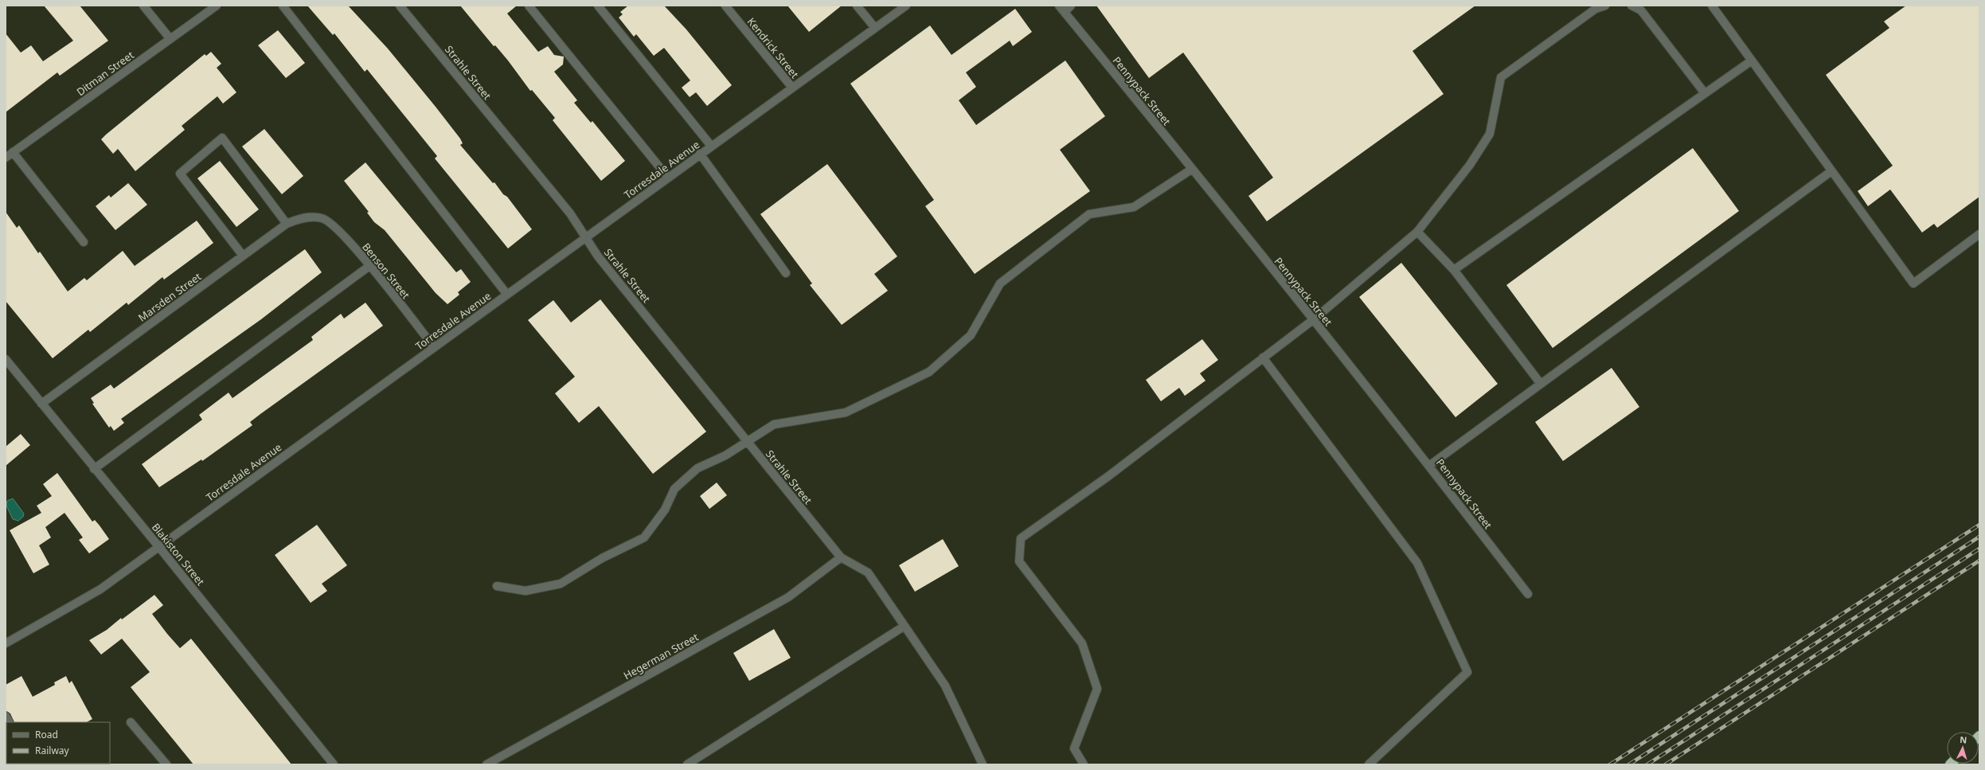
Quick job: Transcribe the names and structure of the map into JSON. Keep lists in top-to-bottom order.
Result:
{
  "streets": {
    "street": [
      "Kendrick Street",
      "Strahle Street",
      "Ditman Street",
      "Pennypack Street",
      "Torresdale Avenue",
      "Benson Street",
      "Marsden Street",
      "Blakiston Street",
      "Hegerman Street"
    ]
  },
  "crossings": [
    ["Kendrick Street", "Torresdale Avenue"],
    ["Strahle Street", "Torresdale Avenue"],
    ["Strahle Street", "Hegerman Street"],
    ["Torresdale Avenue", "Benson Street"],
    ["Torresdale Avenue", "Blakiston Street"],
    ["Benson Street", "Marsden Street"],
    ["Marsden Street", "Blakiston Street"]
  ],
  "legend": ["Road", "Railway"],
  "north": "top"
}
